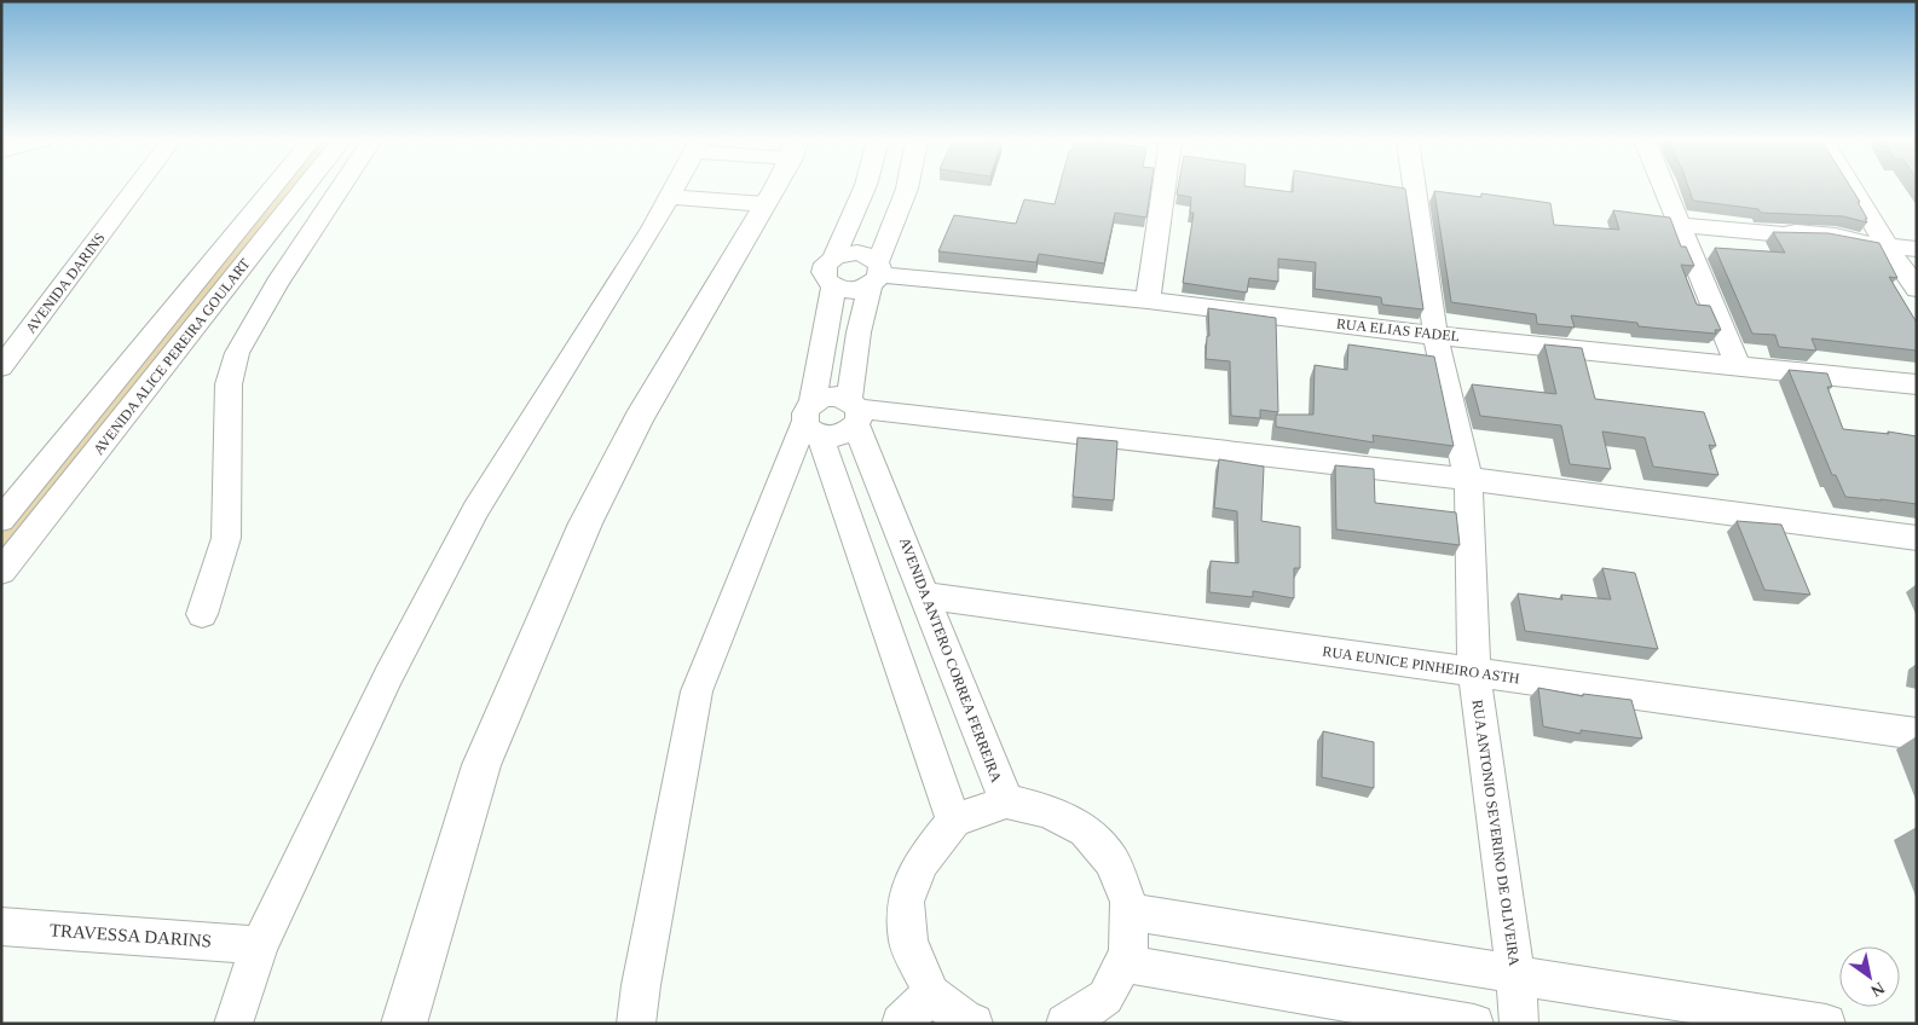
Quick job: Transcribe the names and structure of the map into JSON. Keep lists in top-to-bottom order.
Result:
{
  "streets": {
    "street": [
      "AVENIDA DARINS",
      "RUA ELIAS FADEL",
      "AVENIDA ALICE PEREIRA GOULART",
      "AVENIDA ANTERO CORREA FERREIRA",
      "RUA EUNICE PINHEIRO ASTH",
      "RUA ANTONIO SEVERINO DE OLIVEIRA",
      "TRAVESSA DARINS"
    ]
  },
  "crossings": [
    ["RUA ELIAS FADEL", "RUA ANTONIO SEVERINO DE OLIVEIRA"],
    ["AVENIDA ANTERO CORREA FERREIRA", "RUA EUNICE PINHEIRO ASTH"],
    ["RUA EUNICE PINHEIRO ASTH", "RUA ANTONIO SEVERINO DE OLIVEIRA"]
  ],
  "north": "bottom right"
}
